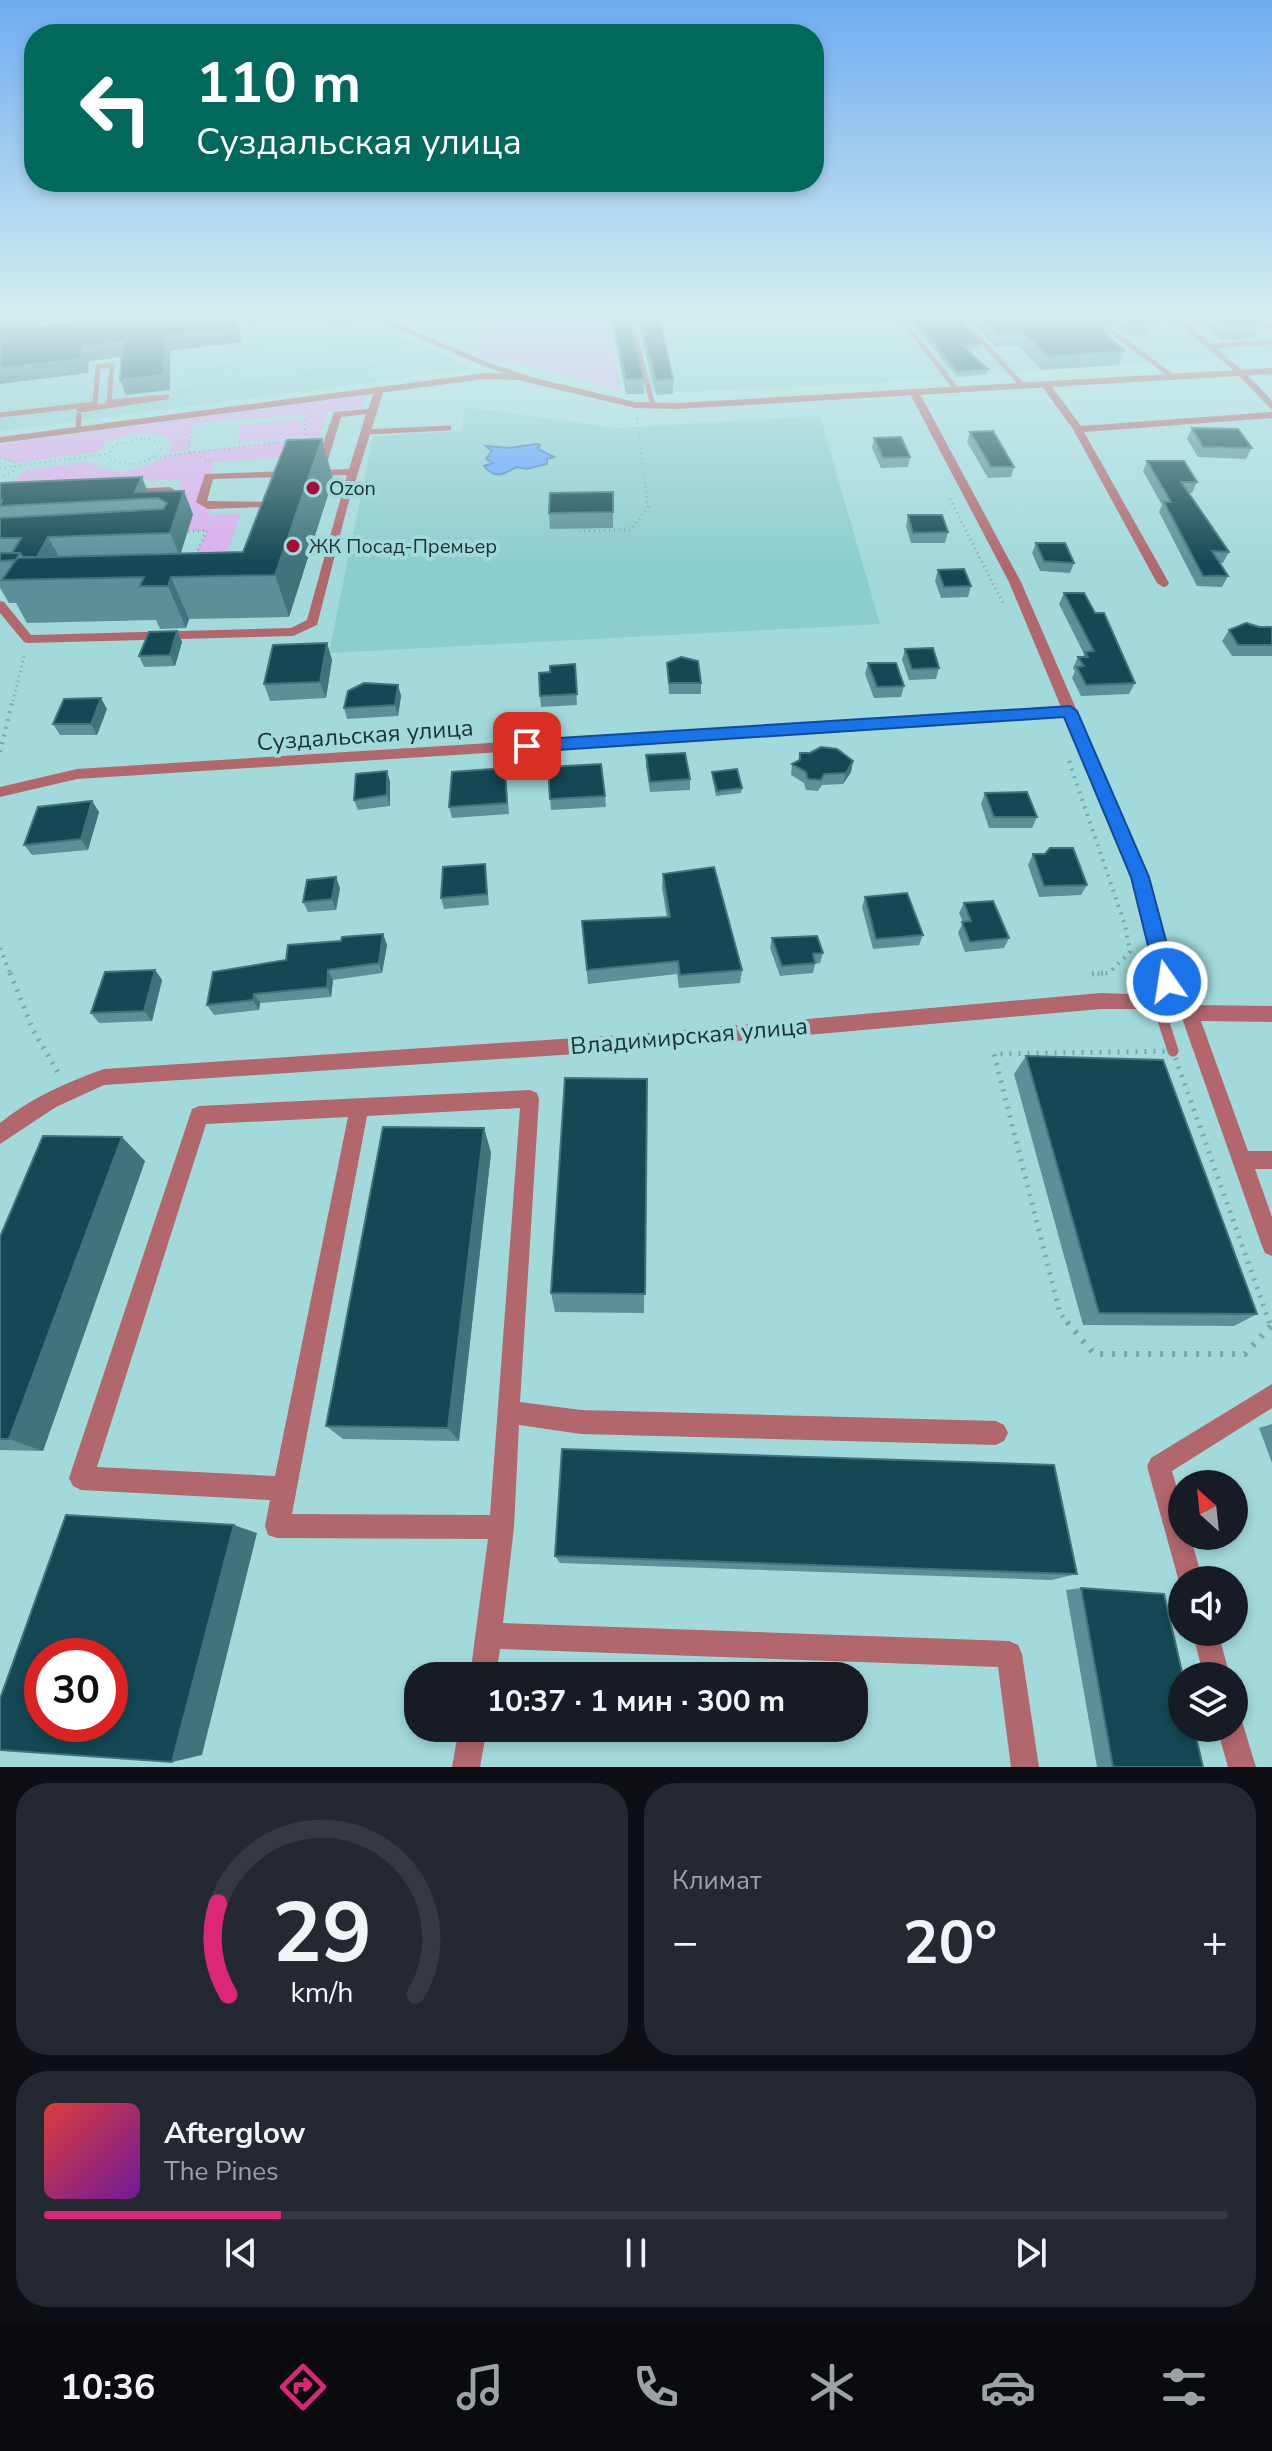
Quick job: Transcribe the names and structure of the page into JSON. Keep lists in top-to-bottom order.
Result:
{
  "streets": {
    "street": ["Суздальская улица", "Владимирская улица"]
  },
  "places": ["Ozon", "ЖК Посад-Премьер"],
  "north": "top left",
  "page": {
    "turn": ["110 m", "Суздальская улица"],
    "limit": "30",
    "trip": "10:37 · 1 мин · 300 m",
    "tile": "Климат",
    "heat": ["−", "20°", "+"],
    "song": ["Afterglow", "The Pines"],
    "tabs": "10:36",
    "gauge": ["29", "km/h"]
  }
}
